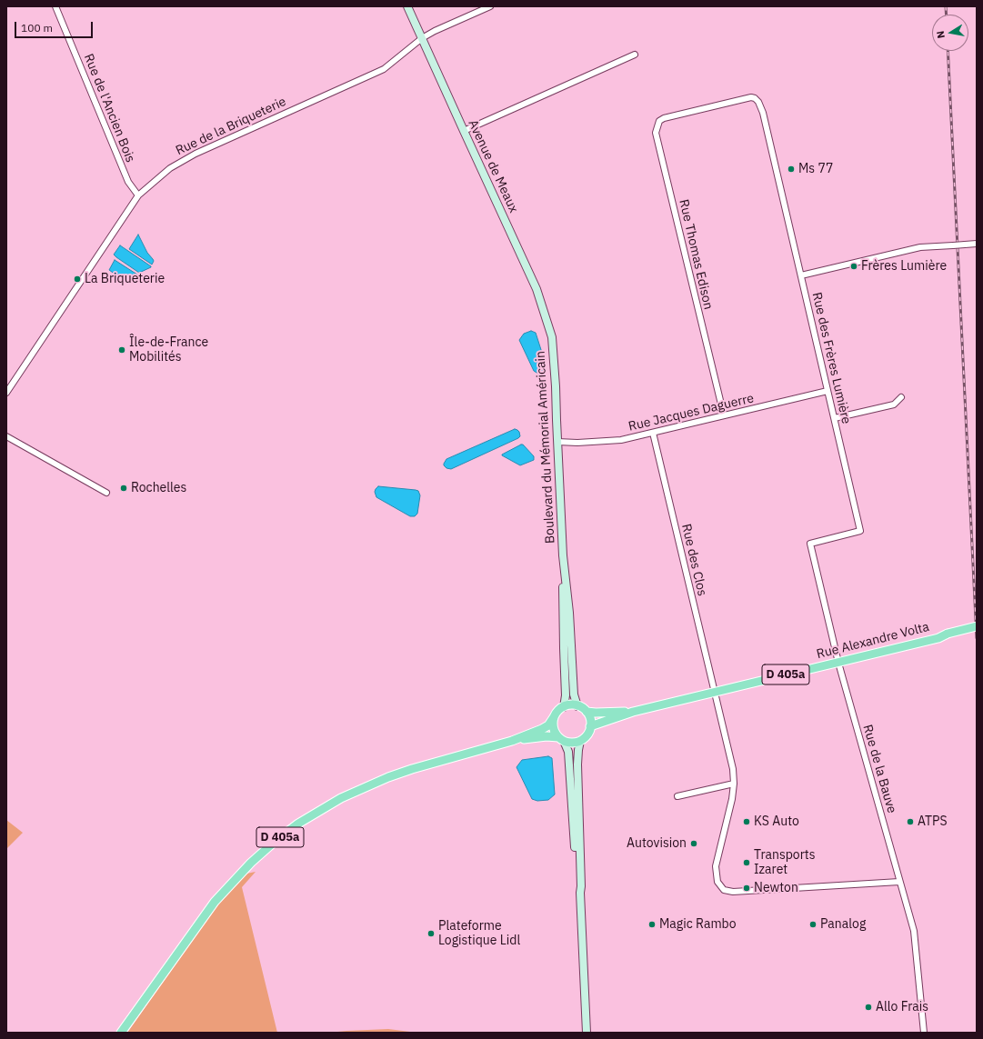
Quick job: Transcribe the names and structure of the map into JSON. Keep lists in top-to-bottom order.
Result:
{
  "streets": {
    "main road": ["Rue Alexandre Volta", "D 405a"],
    "street": [
      "Rue de l'Ancien Bois",
      "Rue de la Briqueterie",
      "Avenue de Meaux",
      "Rue Thomas Edison",
      "Rue des Frères Lumière",
      "Rue Jacques Daguerre",
      "Boulevard du Mémorial Américain",
      "Rue des Clos",
      "Rue de la Bauve"
    ]
  },
  "crossings": [
    ["Rue de l'Ancien Bois", "Rue de la Briqueterie"],
    ["Rue de la Briqueterie", "Avenue de Meaux"],
    ["Avenue de Meaux", "Boulevard du Mémorial Américain"],
    ["Rue Thomas Edison", "Rue des Frères Lumière"],
    ["Rue Thomas Edison", "Rue Jacques Daguerre"],
    ["Rue des Frères Lumière", "Rue Jacques Daguerre"],
    ["Rue des Frères Lumière", "Rue Alexandre Volta"],
    ["Rue des Frères Lumière", "Rue de la Bauve"],
    ["Rue Jacques Daguerre", "Boulevard du Mémorial Américain"],
    ["Rue Jacques Daguerre", "Rue des Clos"],
    ["Rue des Clos", "Rue Alexandre Volta"],
    ["Rue des Clos", "Rue de la Bauve"],
    ["Rue Alexandre Volta", "D 405a"],
    ["Rue Alexandre Volta", "Rue de la Bauve"]
  ],
  "places": [
    "Ms 77",
    "Frères Lumière",
    "La Briqueterie",
    "Île-de-France Mobilités",
    "Rochelles",
    "KS Auto",
    "ATPS",
    "Autovision",
    "Transports Izaret",
    "Newton",
    "Magic Rambo",
    "Panalog",
    "Plateforme Logistique Lidl",
    "Allo Frais"
  ],
  "scale_bar": "100 m",
  "north": "left"
}
